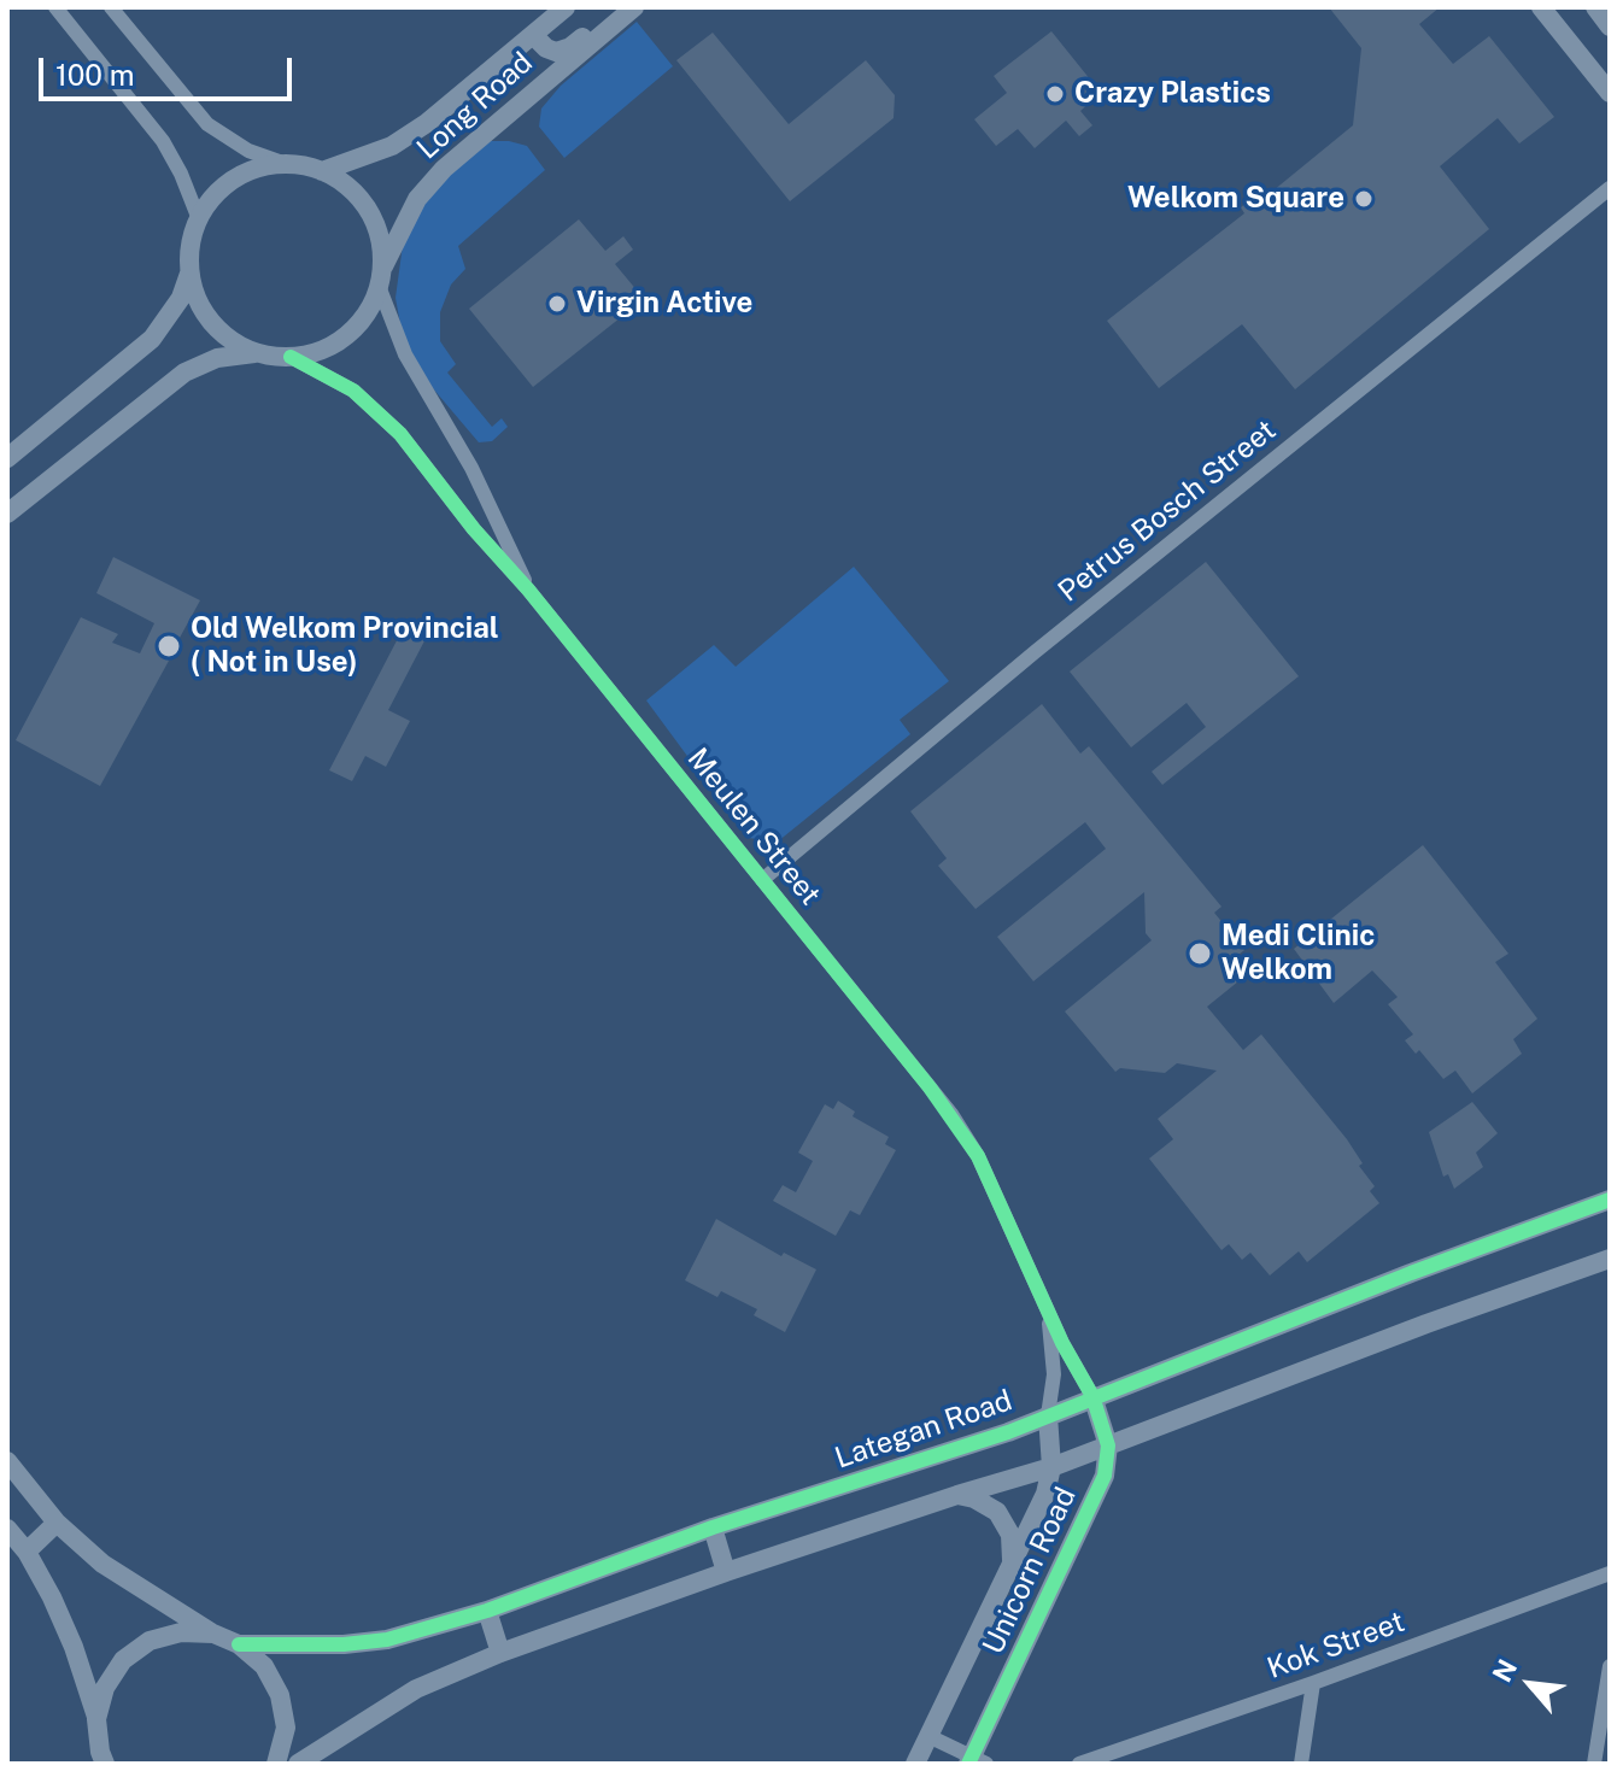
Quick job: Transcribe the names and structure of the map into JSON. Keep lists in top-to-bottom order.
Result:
{
  "streets": {
    "street": [
      "Long Road",
      "Petrus Bosch Street",
      "Meulen Street",
      "Lategan Road",
      "Unicorn Road",
      "Kok Street"
    ]
  },
  "crossings": [
    ["Long Road", "Meulen Street"],
    ["Petrus Bosch Street", "Meulen Street"],
    ["Meulen Street", "Lategan Road"],
    ["Meulen Street", "Unicorn Road"],
    ["Lategan Road", "Unicorn Road"]
  ],
  "places": [
    "Crazy Plastics",
    "Welkom Square",
    "Virgin Active",
    "Old Welkom Provincial ( Not in Use)",
    "Medi Clinic Welkom"
  ],
  "scale_bar": "100 m",
  "north": "top left"
}
